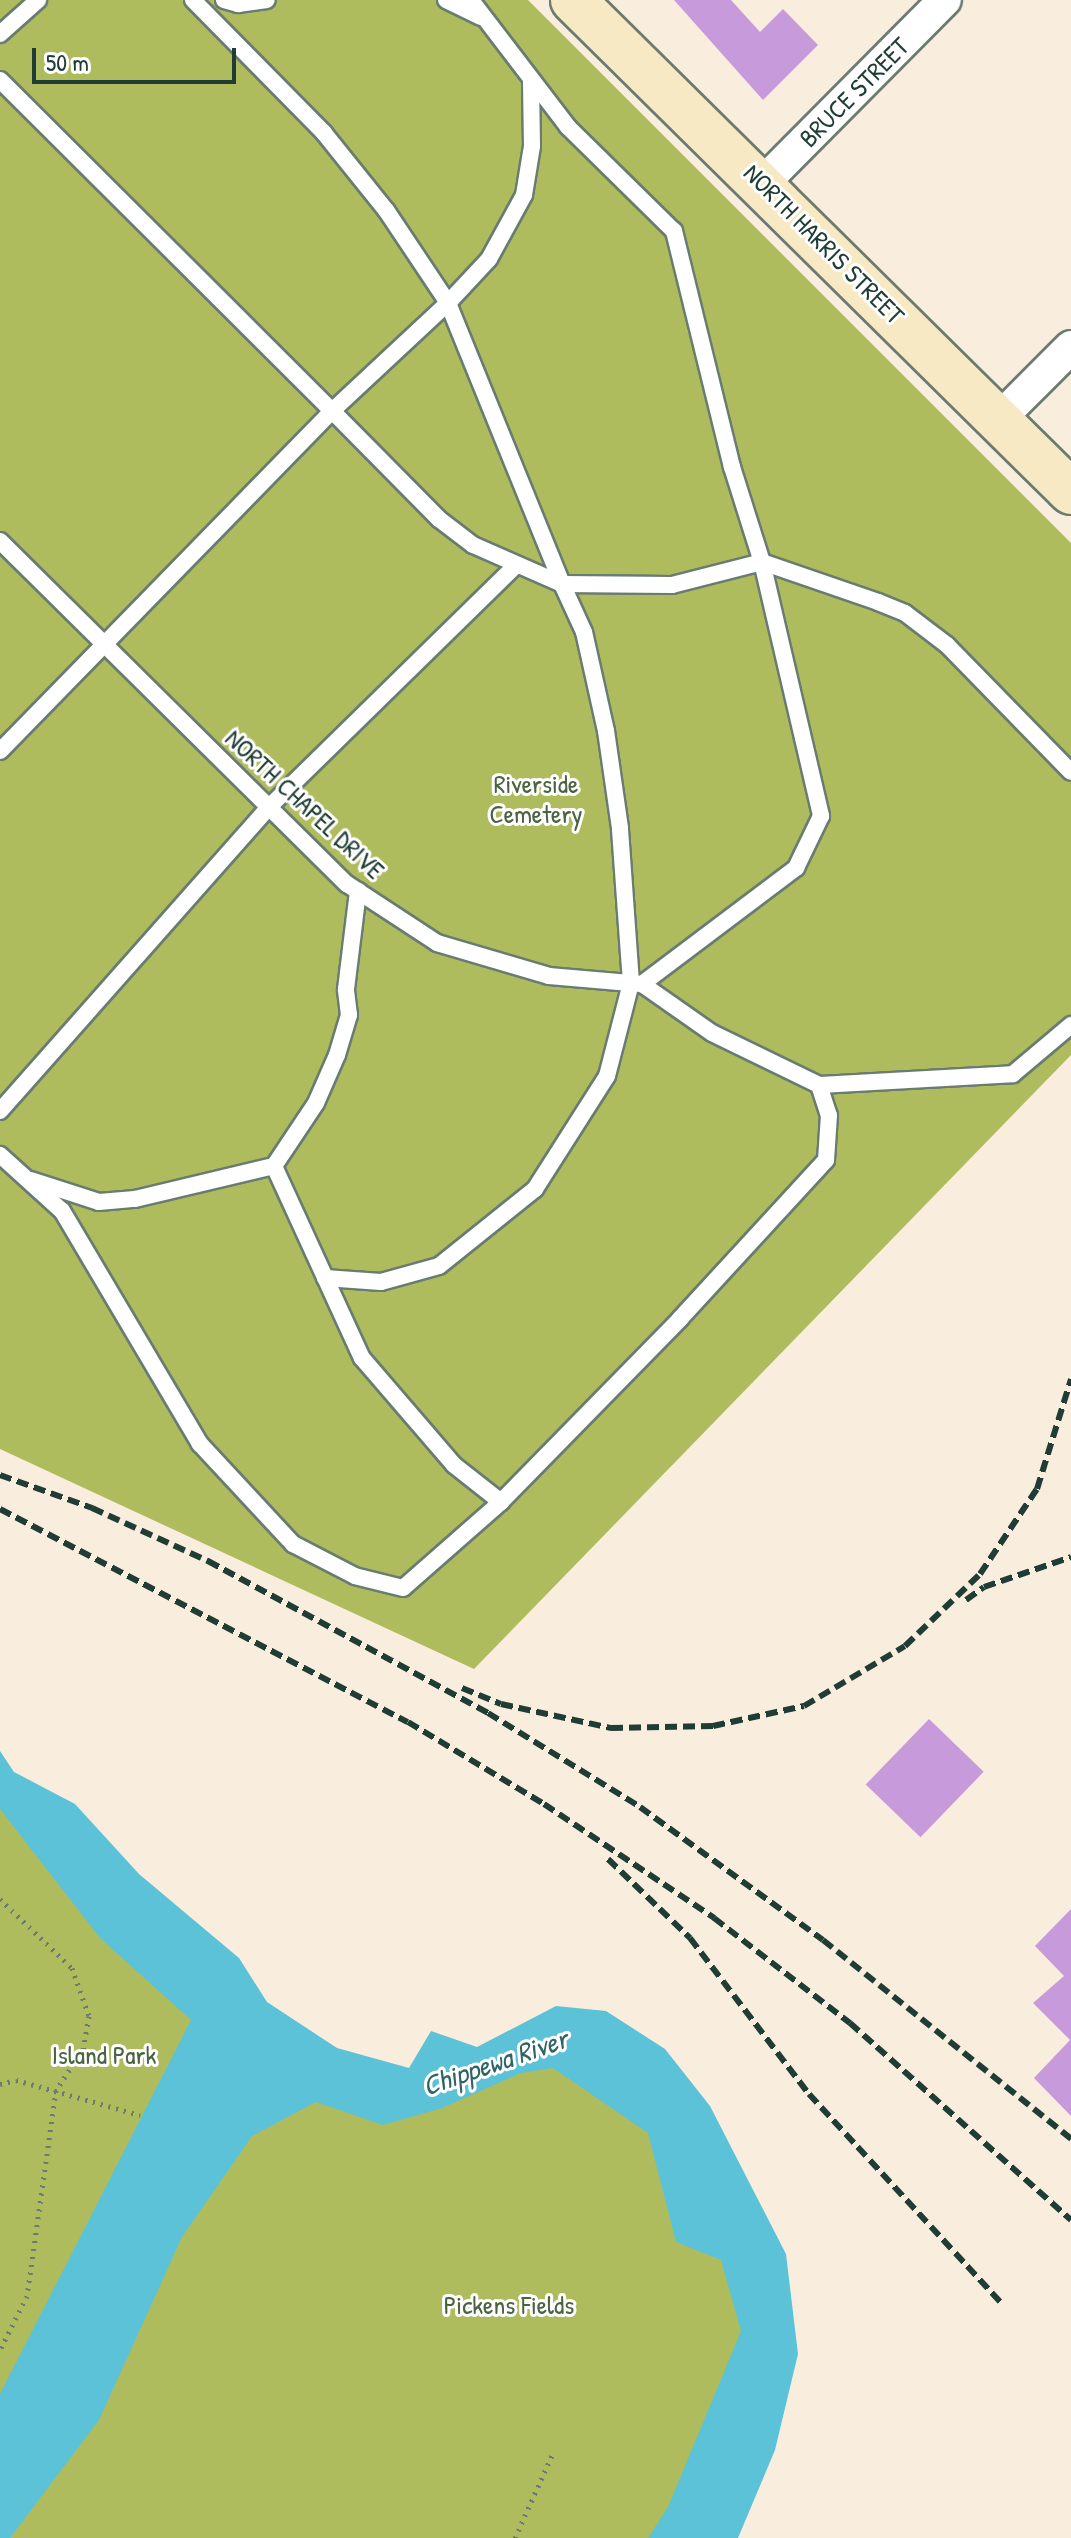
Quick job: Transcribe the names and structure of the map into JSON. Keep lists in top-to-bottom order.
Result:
{
  "streets": {
    "street": ["BRUCE STREET", "NORTH HARRIS STREET"],
    "lane": ["NORTH CHAPEL DRIVE"]
  },
  "crossings": [
    ["BRUCE STREET", "NORTH HARRIS STREET"]
  ],
  "water": ["Chippewa River"],
  "parks": ["Riverside Cemetery", "Island Park", "Pickens Fields"],
  "scale_bar": "50 m"
}
